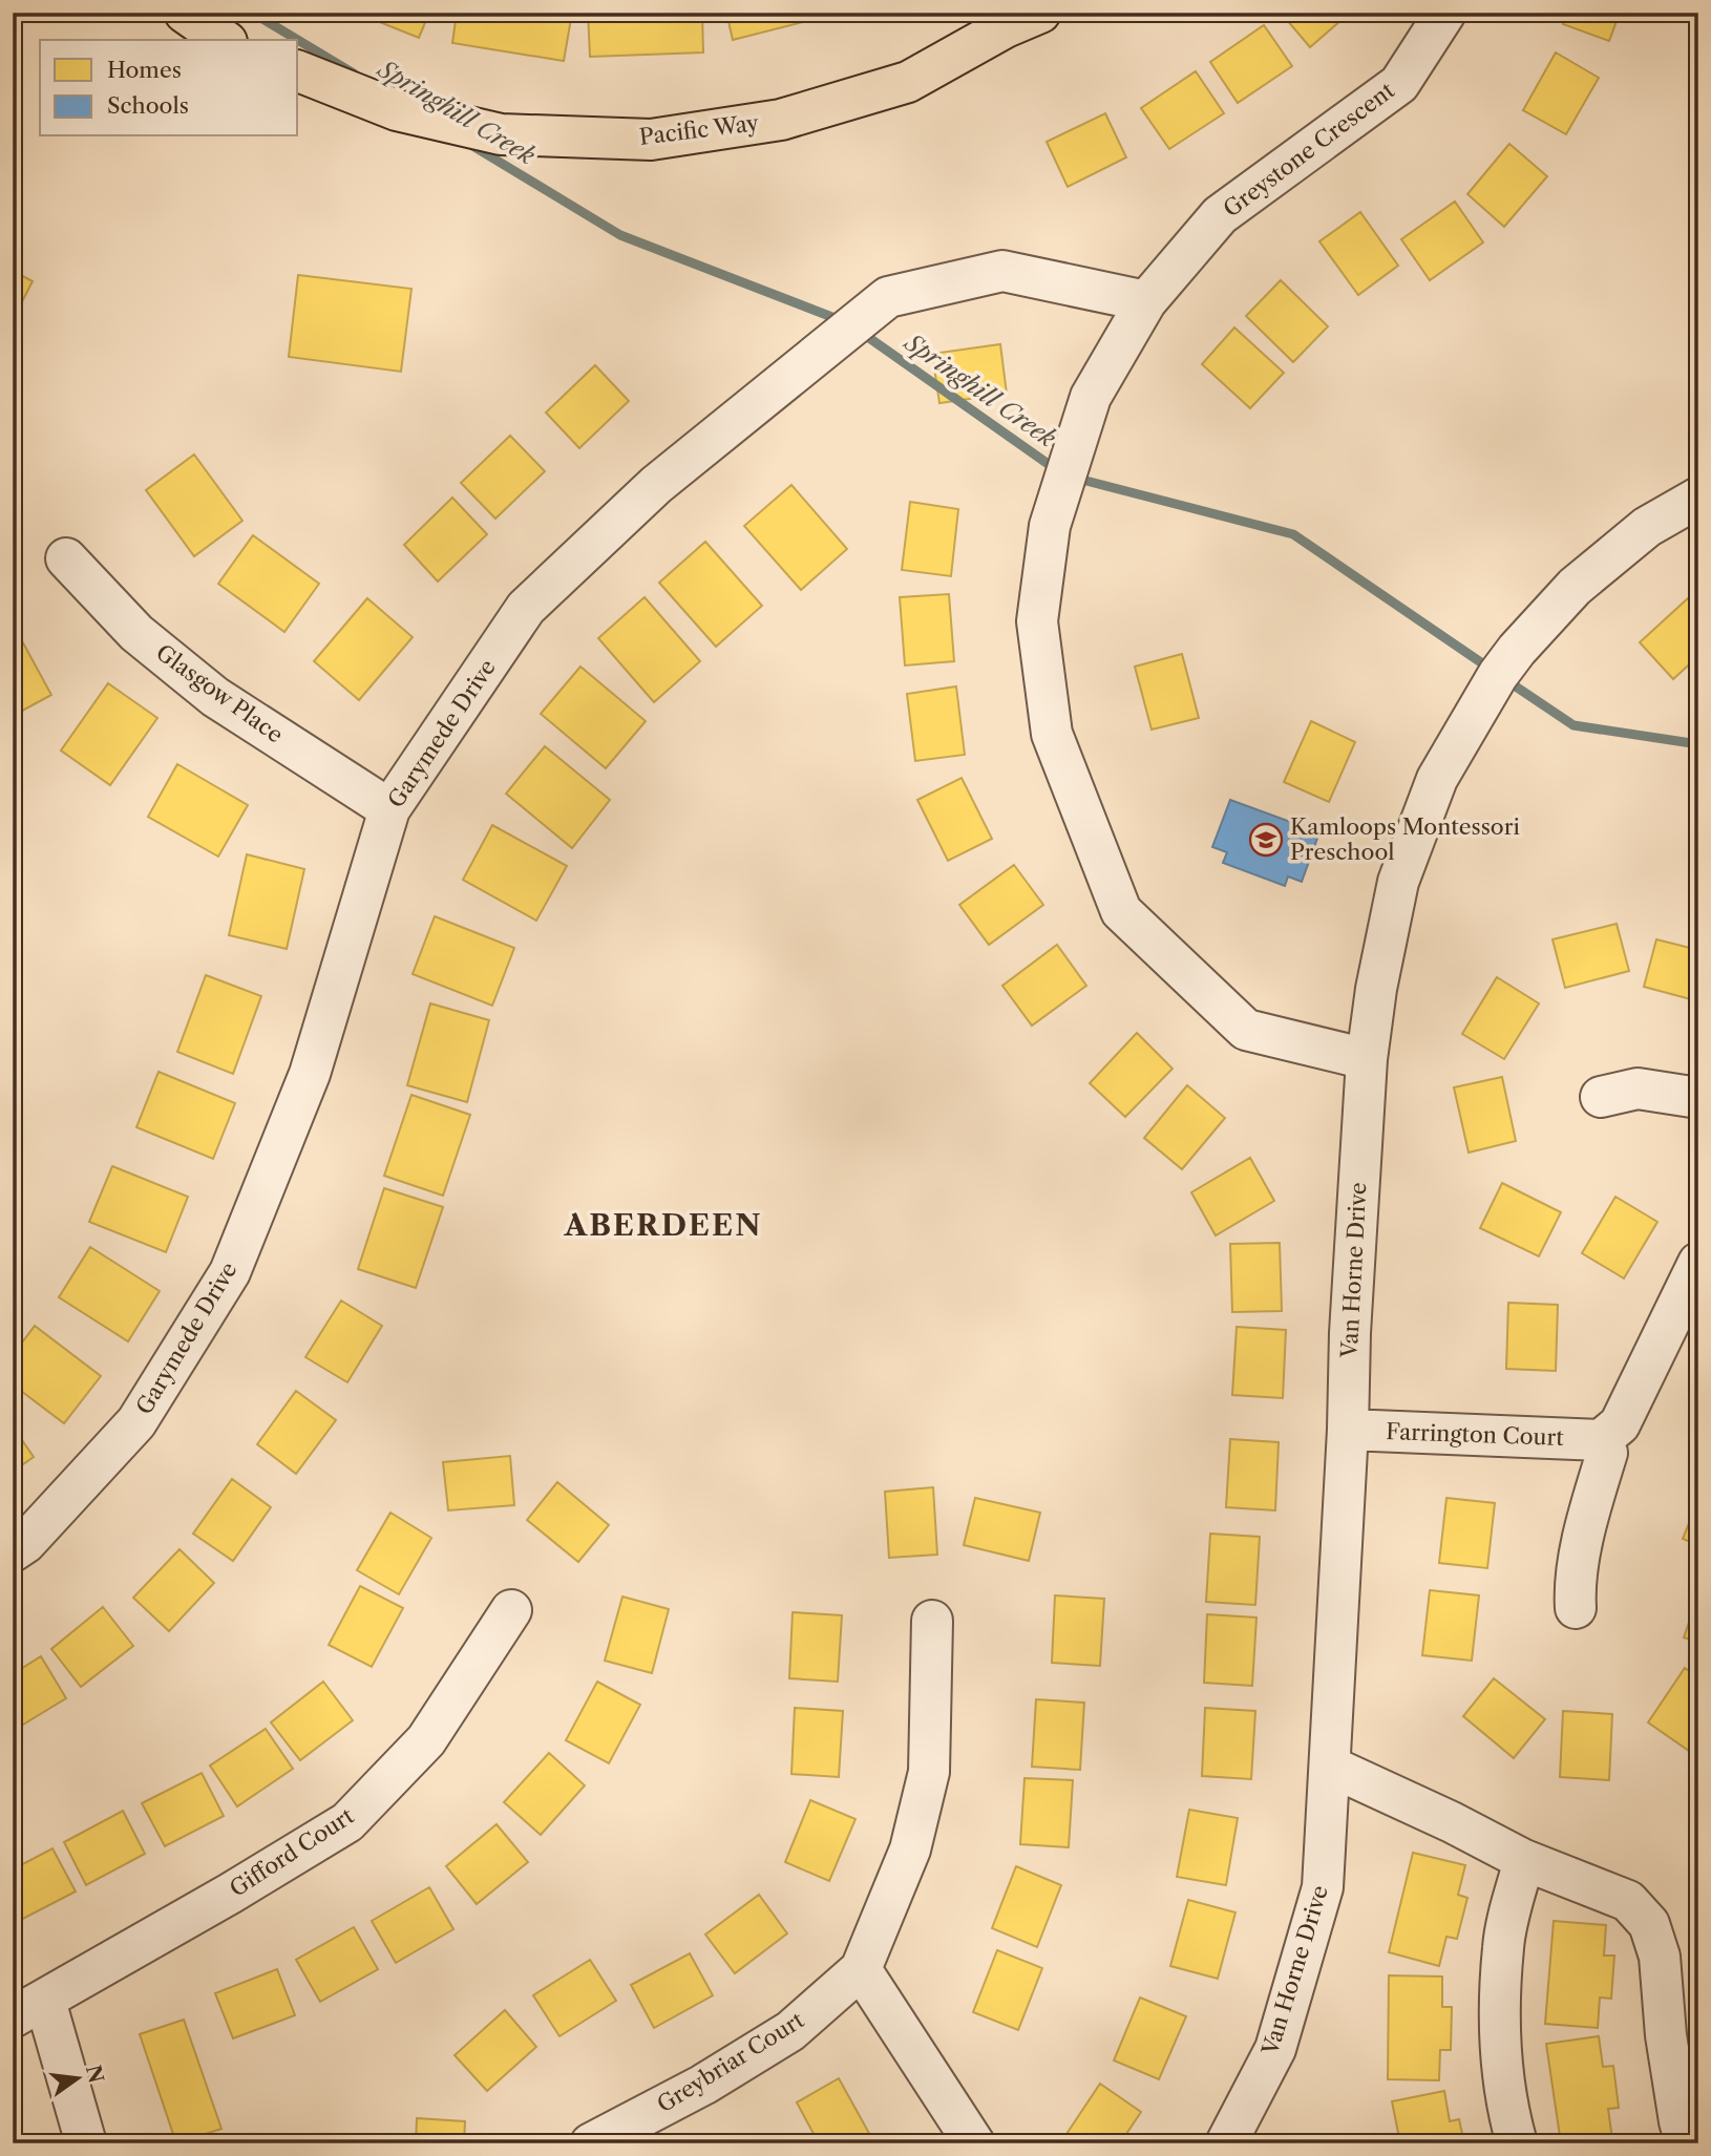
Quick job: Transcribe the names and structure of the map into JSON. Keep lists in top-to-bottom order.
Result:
{
  "streets": {
    "main road": ["Pacific Way"],
    "street": [
      "Greystone Crescent",
      "Glasgow Place",
      "Garymede Drive",
      "Van Horne Drive",
      "Farrington Court",
      "Gifford Court",
      "Greybriar Court"
    ]
  },
  "crossings": [
    ["Greystone Crescent", "Garymede Drive"],
    ["Greystone Crescent", "Van Horne Drive"],
    ["Glasgow Place", "Garymede Drive"],
    ["Van Horne Drive", "Farrington Court"]
  ],
  "districts": ["ABERDEEN"],
  "water": ["Springhill Creek"],
  "places": {
    "school or university": ["Kamloops Montessori Preschool"]
  },
  "legend": ["Homes", "Schools"],
  "north": "right"
}
